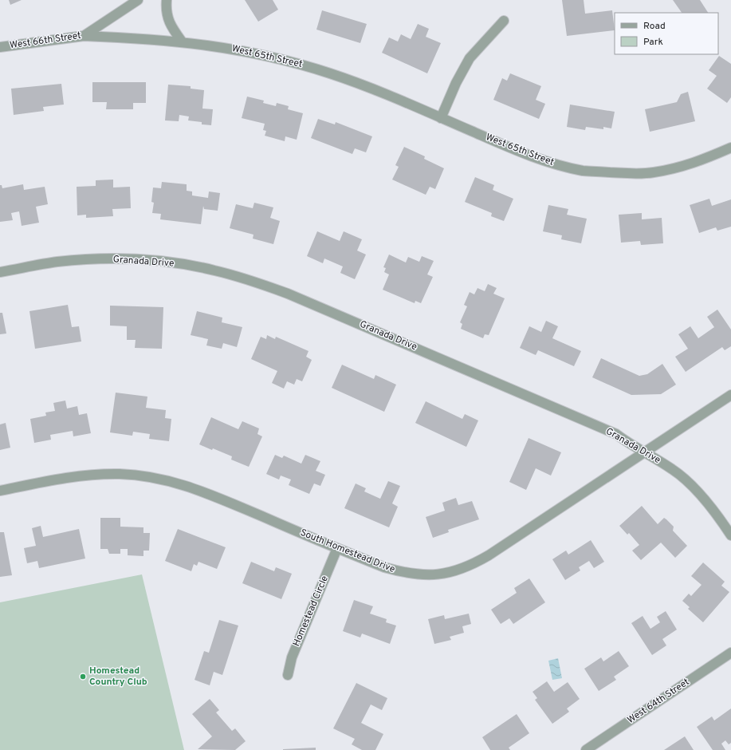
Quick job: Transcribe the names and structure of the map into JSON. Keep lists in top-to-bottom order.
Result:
{
  "streets": {
    "street": [
      "West 66th Street",
      "West 65th Street",
      "Granada Drive",
      "South Homestead Drive",
      "Homestead Circle",
      "West 64th Street"
    ]
  },
  "crossings": [
    ["West 66th Street", "West 65th Street"],
    ["Granada Drive", "South Homestead Drive"],
    ["South Homestead Drive", "Homestead Circle"]
  ],
  "places": ["Homestead Country Club"],
  "legend": ["Road", "Park"]
}
